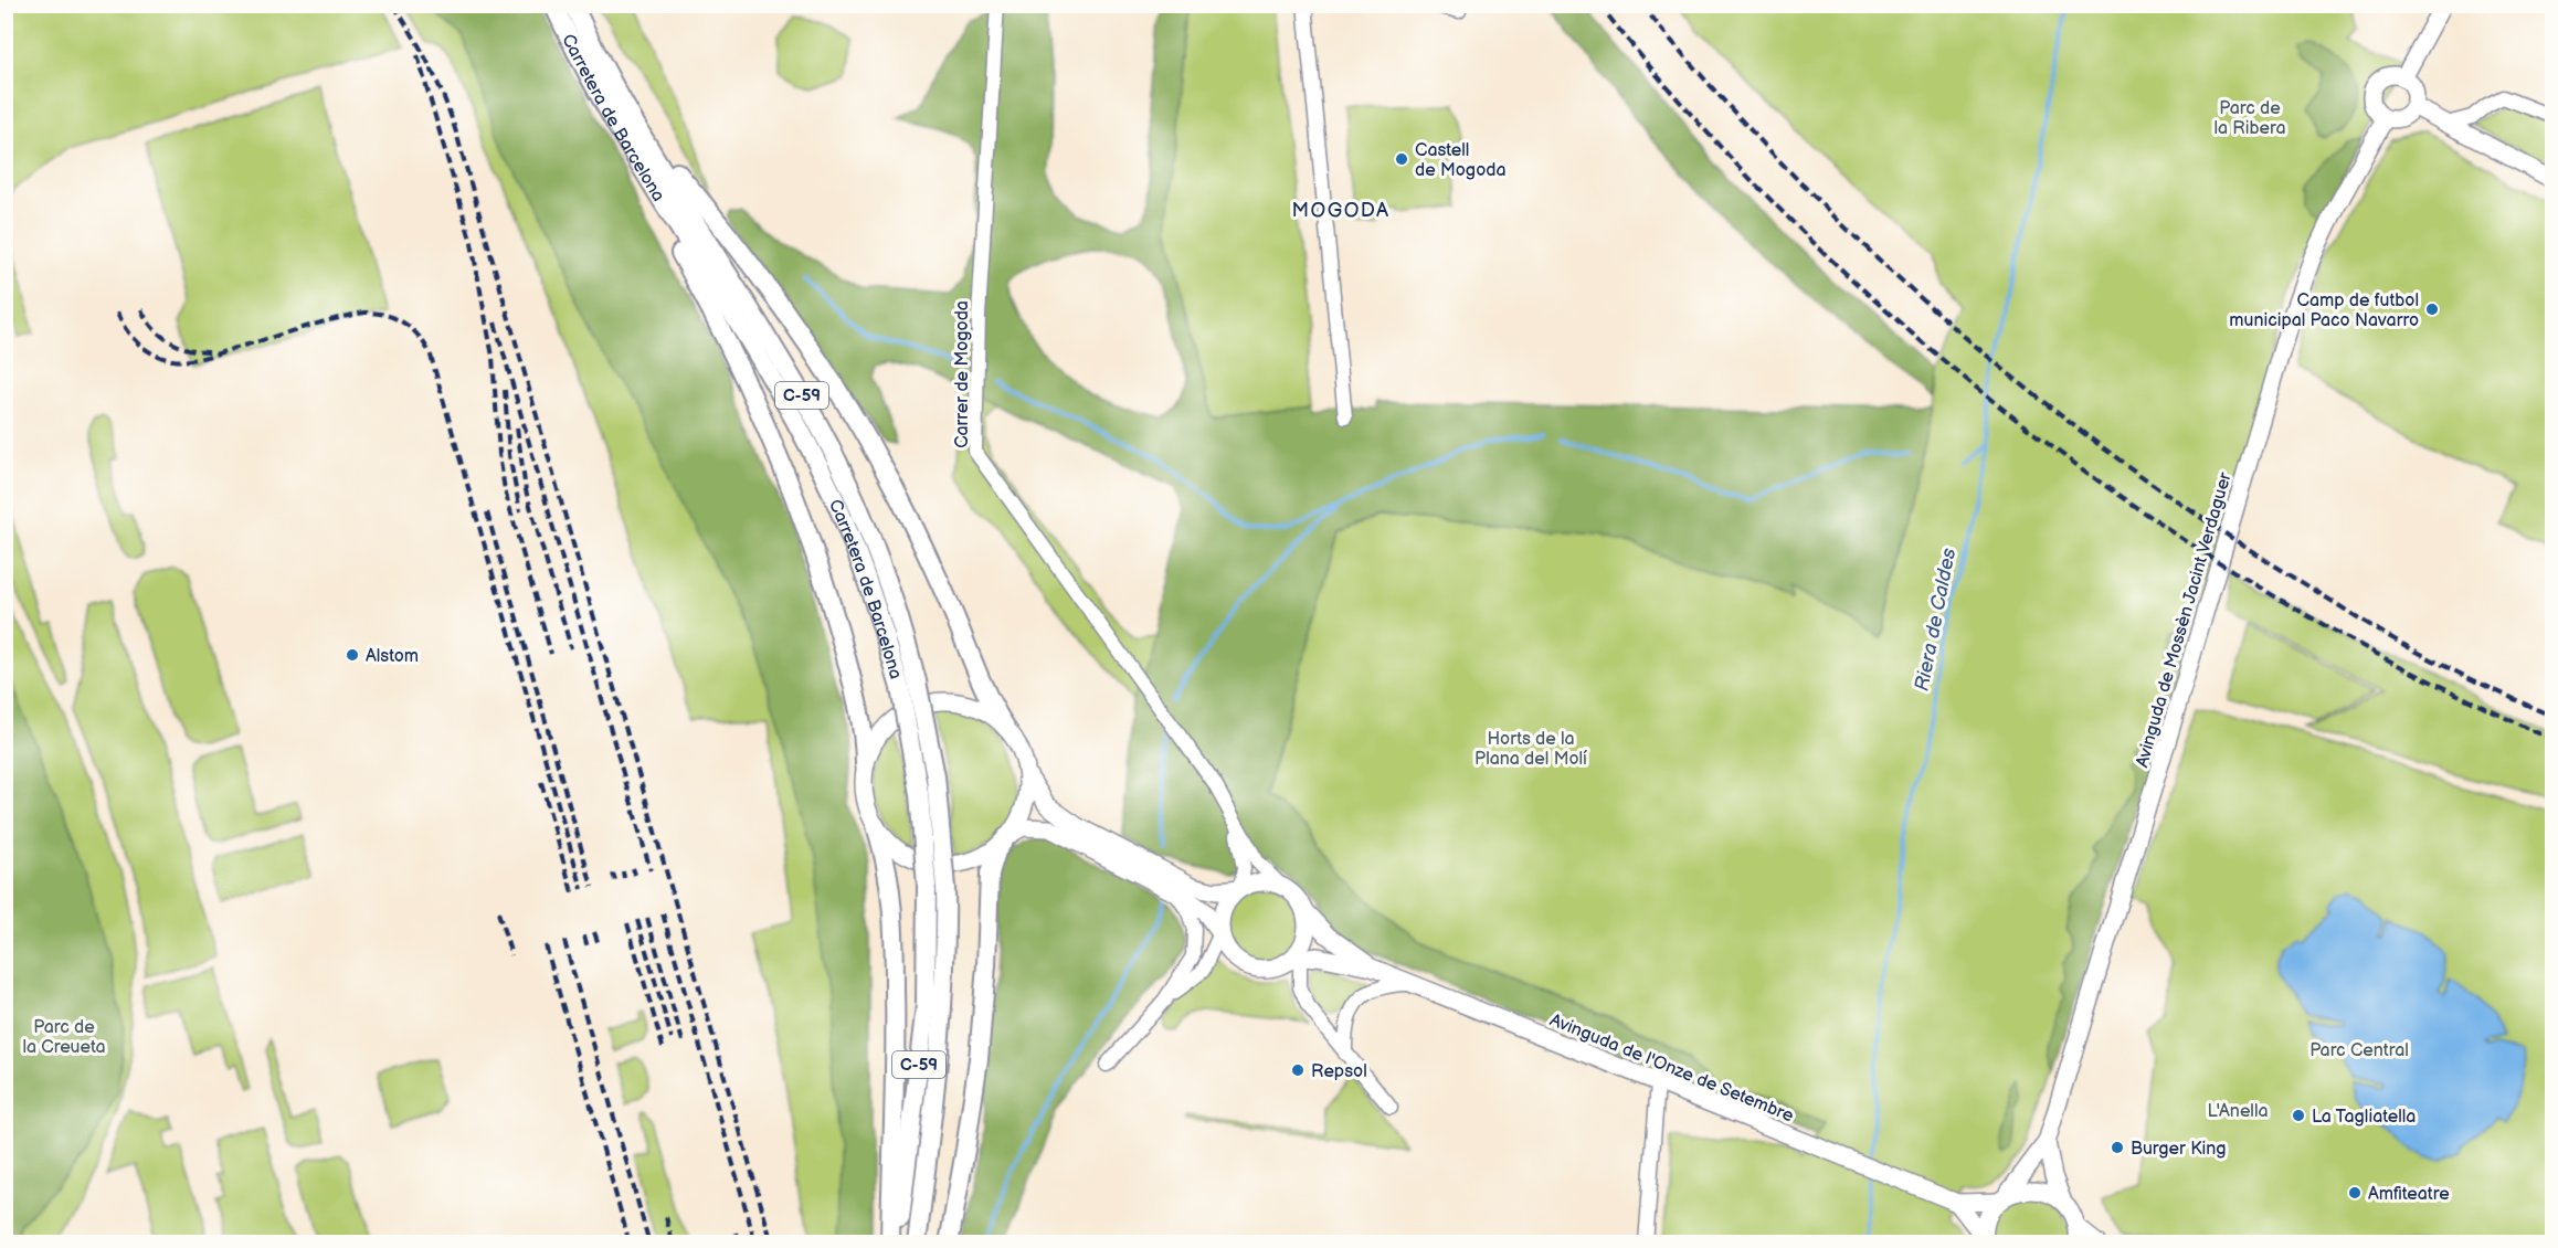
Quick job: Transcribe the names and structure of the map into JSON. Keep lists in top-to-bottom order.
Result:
{
  "streets": {
    "highway": ["Carretera de Barcelona", "C-59"],
    "main road": ["Avinguda de Mossèn Jacint Verdaguer", "Avinguda de l'Onze de Setembre"],
    "street": ["Carrer de Mogoda"]
  },
  "crossings": [
    ["Carrer de Mogoda", "Avinguda de l'Onze de Setembre"],
    ["Avinguda de Mossèn Jacint Verdaguer", "Avinguda de l'Onze de Setembre"]
  ],
  "districts": ["MOGODA"],
  "water": ["Riera de Caldes"],
  "parks": [
    "Parc de la Ribera",
    "Horts de la Plana del Molí",
    "Parc de la Creueta",
    "Parc Central",
    "L'Anella"
  ],
  "places": [
    "Castell de Mogoda",
    "Camp de futbol municipal Paco Navarro",
    "Alstom",
    "Repsol",
    "La Tagliatella",
    "Burger King",
    "Amfiteatre"
  ]
}
